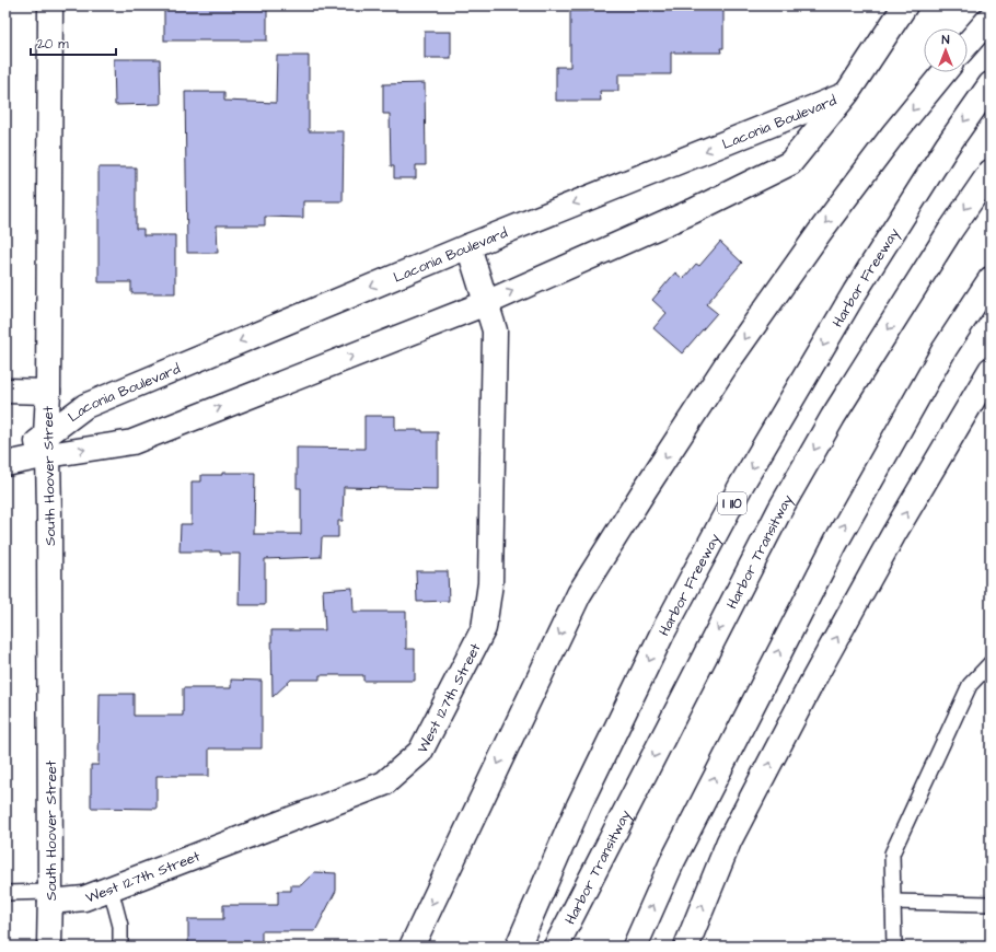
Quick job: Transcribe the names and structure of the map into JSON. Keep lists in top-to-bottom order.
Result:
{
  "streets": {
    "main road": [
      "Laconia Boulevard",
      "Harbor Freeway",
      "South Hoover Street",
      "I 110",
      "Harbor Transitway",
      "West 127th Street"
    ]
  },
  "crossings": [
    ["Laconia Boulevard", "South Hoover Street"],
    ["Laconia Boulevard", "West 127th Street"],
    ["South Hoover Street", "West 127th Street"]
  ],
  "scale_bar": "20 m",
  "north": "top"
}
